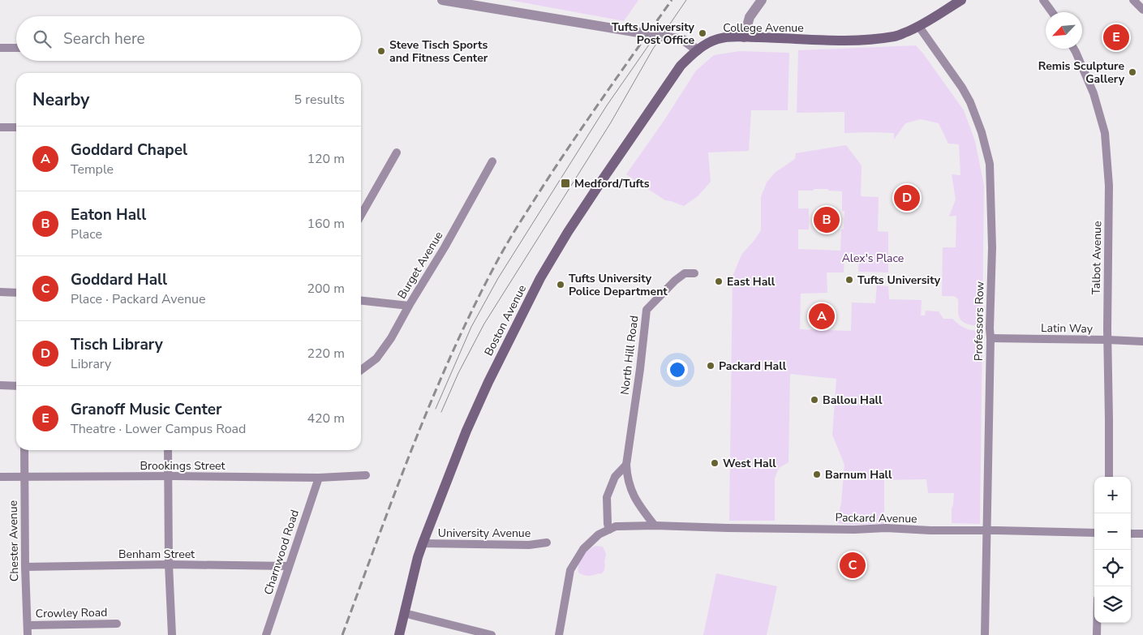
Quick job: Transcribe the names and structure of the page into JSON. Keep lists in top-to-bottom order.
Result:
{
  "streets": {
    "main road": ["College Avenue", "Boston Avenue"],
    "street": [
      "Talbot Avenue",
      "Burget Avenue",
      "Professors Row",
      "Latin Way",
      "North Hill Road",
      "Brookings Street",
      "Packard Avenue",
      "University Avenue",
      "Chester Avenue",
      "Charnwood Road",
      "Benham Street",
      "Crowley Road"
    ]
  },
  "crossings": [
    ["College Avenue", "Boston Avenue"],
    ["College Avenue", "Professors Row"],
    ["Talbot Avenue", "Latin Way"],
    ["Boston Avenue", "University Avenue"],
    ["Professors Row", "Latin Way"],
    ["Professors Row", "Packard Avenue"],
    ["North Hill Road", "Packard Avenue"],
    ["Brookings Street", "Chester Avenue"],
    ["Brookings Street", "Charnwood Road"],
    ["Chester Avenue", "Benham Street"],
    ["Chester Avenue", "Crowley Road"],
    ["Charnwood Road", "Benham Street"]
  ],
  "parks": ["Alex's Place"],
  "places": {
    "other": [
      "Tufts University Post Office",
      "Steve Tisch Sports and Fitness Center",
      "Remis Sculpture Gallery",
      "Tufts University",
      "East Hall",
      "Tufts University Police Department",
      "Packard Hall",
      "Ballou Hall",
      "West Hall",
      "Barnum Hall"
    ],
    "transit": ["Medford/Tufts"]
  },
  "north": "bottom left",
  "page": {
    "search": "Search here",
    "pins": [
      "E",
      "D",
      "B",
      "A",
      "C"
    ],
    "heading": ["Nearby", "5 results"],
    "list": [
      {
        "mark": "A",
        "name": "Goddard Chapel",
        "note": "Temple",
        "value": "120 m"
      },
      {
        "mark": "B",
        "name": "Eaton Hall",
        "note": "Place",
        "value": "160 m"
      },
      {
        "mark": "C",
        "name": "Goddard Hall",
        "note": "Place · Packard Avenue",
        "value": "200 m"
      },
      {
        "mark": "D",
        "name": "Tisch Library",
        "note": "Library",
        "value": "220 m"
      },
      {
        "mark": "E",
        "name": "Granoff Music Center",
        "note": "Theatre · Lower Campus Road",
        "value": "420 m"
      }
    ],
    "map_buttons": ["+", "−"]
  }
}
